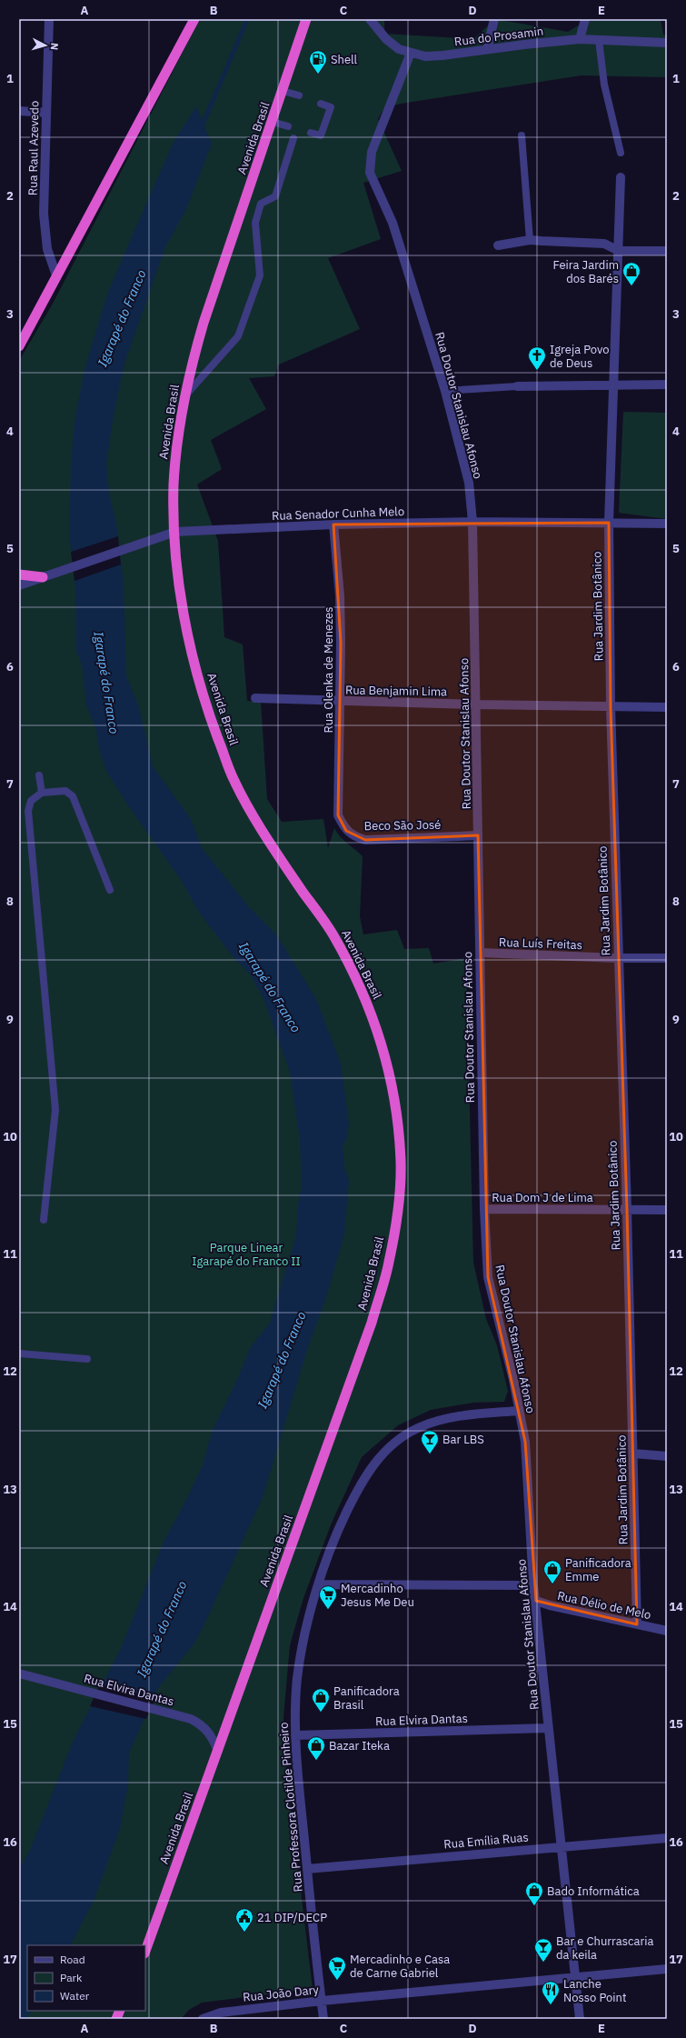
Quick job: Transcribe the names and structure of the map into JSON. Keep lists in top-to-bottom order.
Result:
{
  "streets": {
    "highway": ["Avenida Brasil"],
    "street": [
      "Rua do Prosamin",
      "Rua Raul Azevedo",
      "Rua Doutor Stanislau Afonso",
      "Rua Senador Cunha Melo",
      "Rua Jardim Botânico",
      "Rua Olenka de Menezes",
      "Rua Benjamin Lima",
      "Beco São José",
      "Rua Luís Freitas",
      "Rua Dom J de Lima",
      "Rua Délio de Melo",
      "Rua Elvira Dantas",
      "Rua Professora Clotilde Pinheiro",
      "Rua Emília Ruas",
      "Rua João Dary"
    ]
  },
  "crossings": [
    ["Rua do Prosamin", "Rua Doutor Stanislau Afonso"],
    ["Avenida Brasil", "Rua Senador Cunha Melo"],
    ["Avenida Brasil", "Rua Elvira Dantas"],
    ["Rua Doutor Stanislau Afonso", "Rua Senador Cunha Melo"],
    ["Rua Doutor Stanislau Afonso", "Rua Benjamin Lima"],
    ["Rua Doutor Stanislau Afonso", "Beco São José"],
    ["Rua Doutor Stanislau Afonso", "Rua Luís Freitas"],
    ["Rua Doutor Stanislau Afonso", "Rua Dom J de Lima"],
    ["Rua Doutor Stanislau Afonso", "Rua Délio de Melo"],
    ["Rua Doutor Stanislau Afonso", "Rua Elvira Dantas"],
    ["Rua Doutor Stanislau Afonso", "Rua Professora Clotilde Pinheiro"],
    ["Rua Doutor Stanislau Afonso", "Rua Emília Ruas"],
    ["Rua Doutor Stanislau Afonso", "Rua João Dary"],
    ["Rua Senador Cunha Melo", "Rua Jardim Botânico"],
    ["Rua Senador Cunha Melo", "Rua Olenka de Menezes"],
    ["Rua Jardim Botânico", "Rua Benjamin Lima"],
    ["Rua Jardim Botânico", "Rua Luís Freitas"],
    ["Rua Jardim Botânico", "Rua Dom J de Lima"],
    ["Rua Jardim Botânico", "Rua Délio de Melo"],
    ["Rua Olenka de Menezes", "Rua Benjamin Lima"],
    ["Rua Olenka de Menezes", "Beco São José"],
    ["Rua Elvira Dantas", "Rua Professora Clotilde Pinheiro"],
    ["Rua Professora Clotilde Pinheiro", "Rua Emília Ruas"],
    ["Rua Professora Clotilde Pinheiro", "Rua João Dary"]
  ],
  "water": ["Igarapé do Franco"],
  "parks": ["Parque Linear Igarapé do Franco II"],
  "places": {
    "fuel station": ["Shell"],
    "shop": [
      "Feira Jardim dos Barés",
      "Panificadora Emme",
      "Panificadora Brasil",
      "Bazar Iteka",
      "Bado Informática"
    ],
    "church": ["Igreja Povo de Deus"],
    "bar": ["Bar LBS", "Bar e Churrascaria da keila"],
    "supermarket": ["Mercadinho Jesus Me Deu", "Mercadinho e Casa de Carne Gabriel"],
    "public building": ["21 DIP/DECP"],
    "restaurant": ["Lanche Nosso Point"]
  },
  "legend": ["Road", "Park", "Water"],
  "north": "right",
  "grid": {
    "columns": [
      "A",
      "B",
      "C",
      "D",
      "E"
    ],
    "rows": [
      "1",
      "2",
      "3",
      "4",
      "5",
      "6",
      "7",
      "8",
      "9",
      "10",
      "11",
      "12",
      "13",
      "14",
      "15",
      "16",
      "17"
    ]
  }
}
